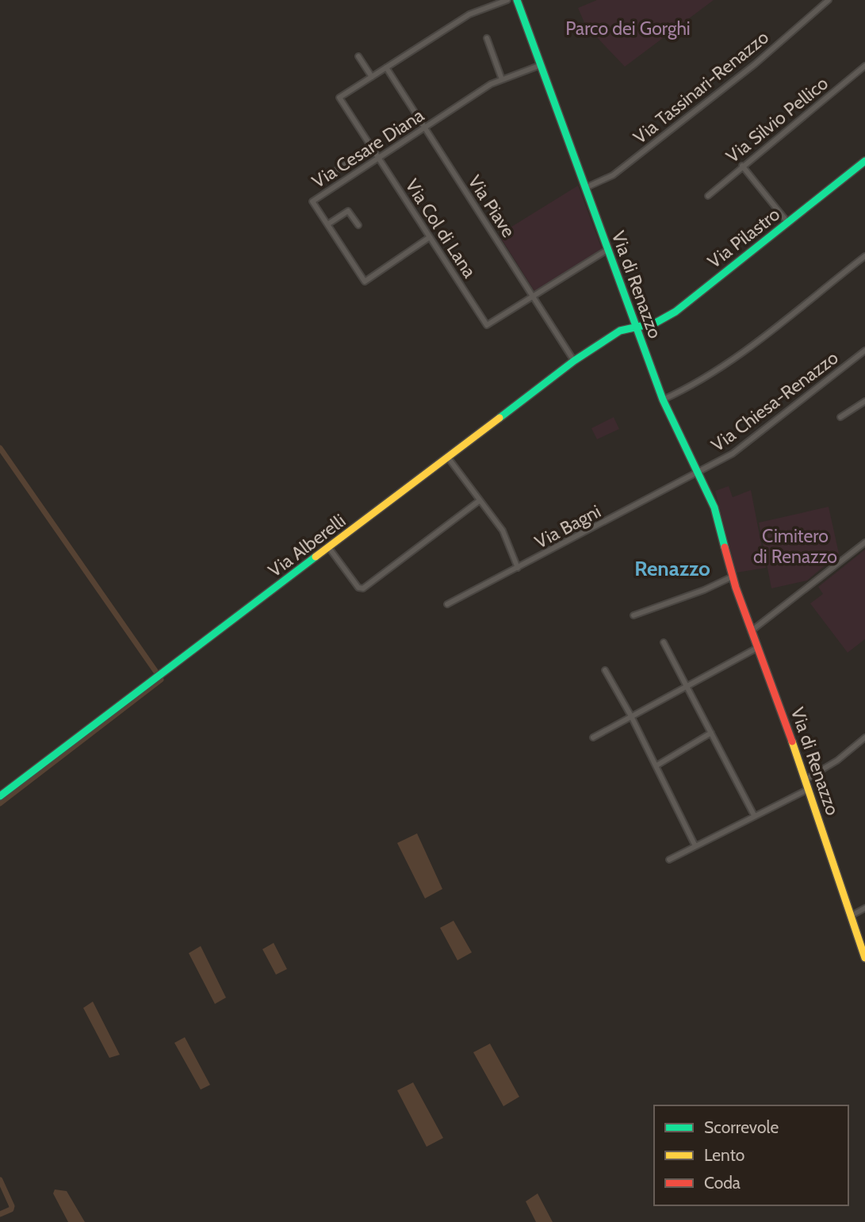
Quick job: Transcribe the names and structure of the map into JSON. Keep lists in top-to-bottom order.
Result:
{
  "streets": {
    "street": [
      "Via Tassinari-Renazzo",
      "Via Silvio Pellico",
      "Via Cesare Diana",
      "Via Piave",
      "Via Col di Lana",
      "Via Pilastro",
      "Via di Renazzo",
      "Via Chiesa-Renazzo",
      "Via Bagni",
      "Via Alberelli"
    ]
  },
  "crossings": [
    ["Via Tassinari-Renazzo", "Via di Renazzo"],
    ["Via Cesare Diana", "Via Piave"],
    ["Via Cesare Diana", "Via Col di Lana"],
    ["Via Cesare Diana", "Via di Renazzo"],
    ["Via Piave", "Via Col di Lana"],
    ["Via Piave", "Via Alberelli"],
    ["Via Pilastro", "Via di Renazzo"],
    ["Via Pilastro", "Via Alberelli"],
    ["Via di Renazzo", "Via Chiesa-Renazzo"],
    ["Via di Renazzo", "Via Bagni"],
    ["Via di Renazzo", "Via Alberelli"],
    ["Via Chiesa-Renazzo", "Via Bagni"]
  ],
  "districts": ["Renazzo"],
  "parks": ["Parco dei Gorghi", "Cimitero di Renazzo"],
  "legend": ["Scorrevole", "Lento", "Coda"]
}
